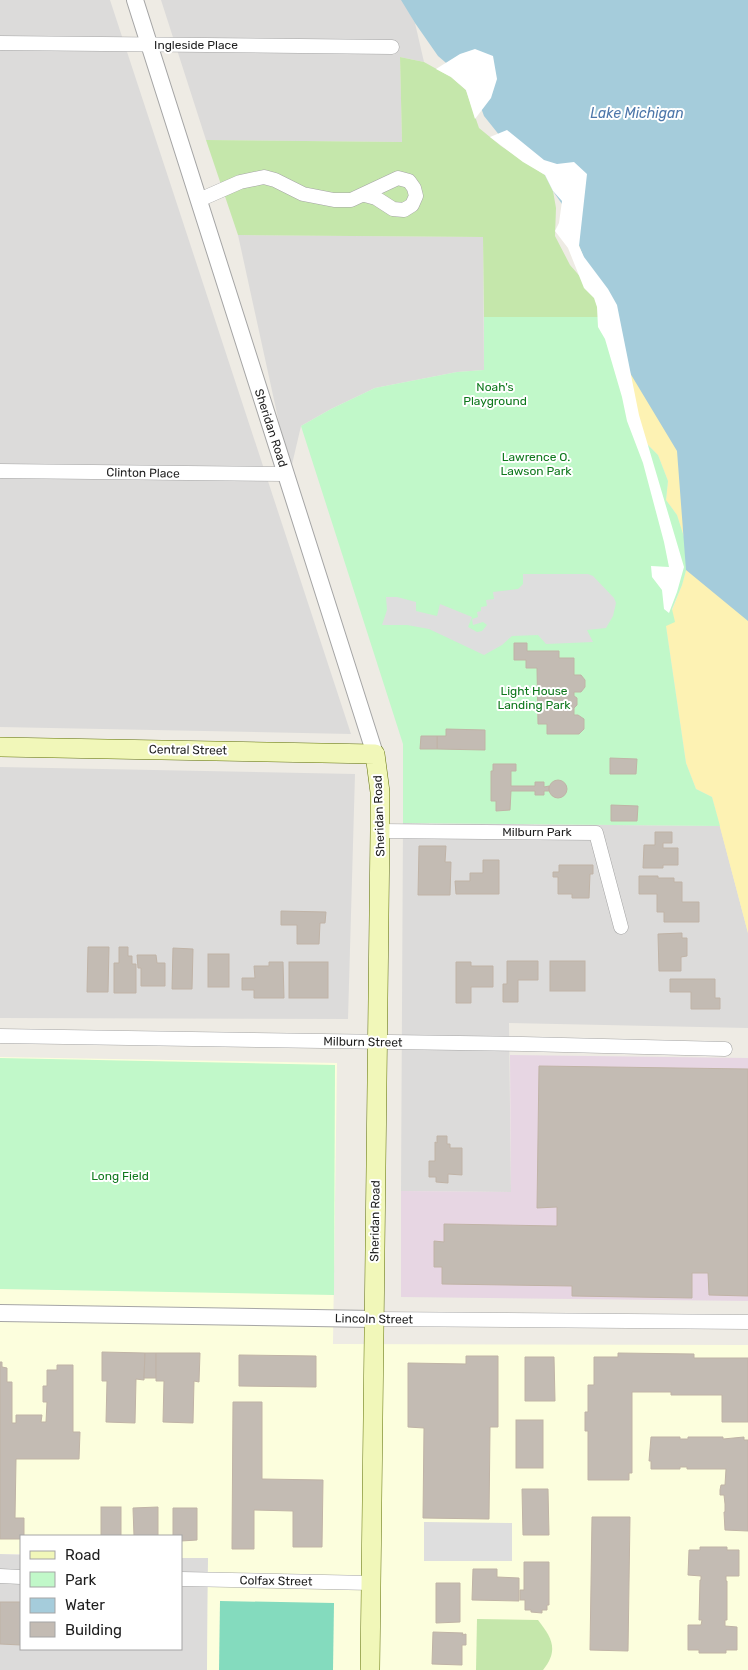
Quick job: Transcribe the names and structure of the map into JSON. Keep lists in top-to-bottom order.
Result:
{
  "streets": {
    "main road": ["Sheridan Road", "Central Street"],
    "street": [
      "Ingleside Place",
      "Clinton Place",
      "Milburn Park",
      "Milburn Street",
      "Lincoln Street",
      "Colfax Street"
    ]
  },
  "crossings": [
    ["Ingleside Place", "Sheridan Road"],
    ["Sheridan Road", "Clinton Place"],
    ["Sheridan Road", "Central Street"],
    ["Sheridan Road", "Milburn Park"],
    ["Sheridan Road", "Milburn Street"],
    ["Sheridan Road", "Lincoln Street"],
    ["Sheridan Road", "Colfax Street"]
  ],
  "water": ["Lake Michigan"],
  "parks": [
    "Noah's Playground",
    "Lawrence O. Lawson Park",
    "Light House Landing Park",
    "Long Field"
  ],
  "legend": [
    "Road",
    "Park",
    "Water",
    "Building"
  ]
}
